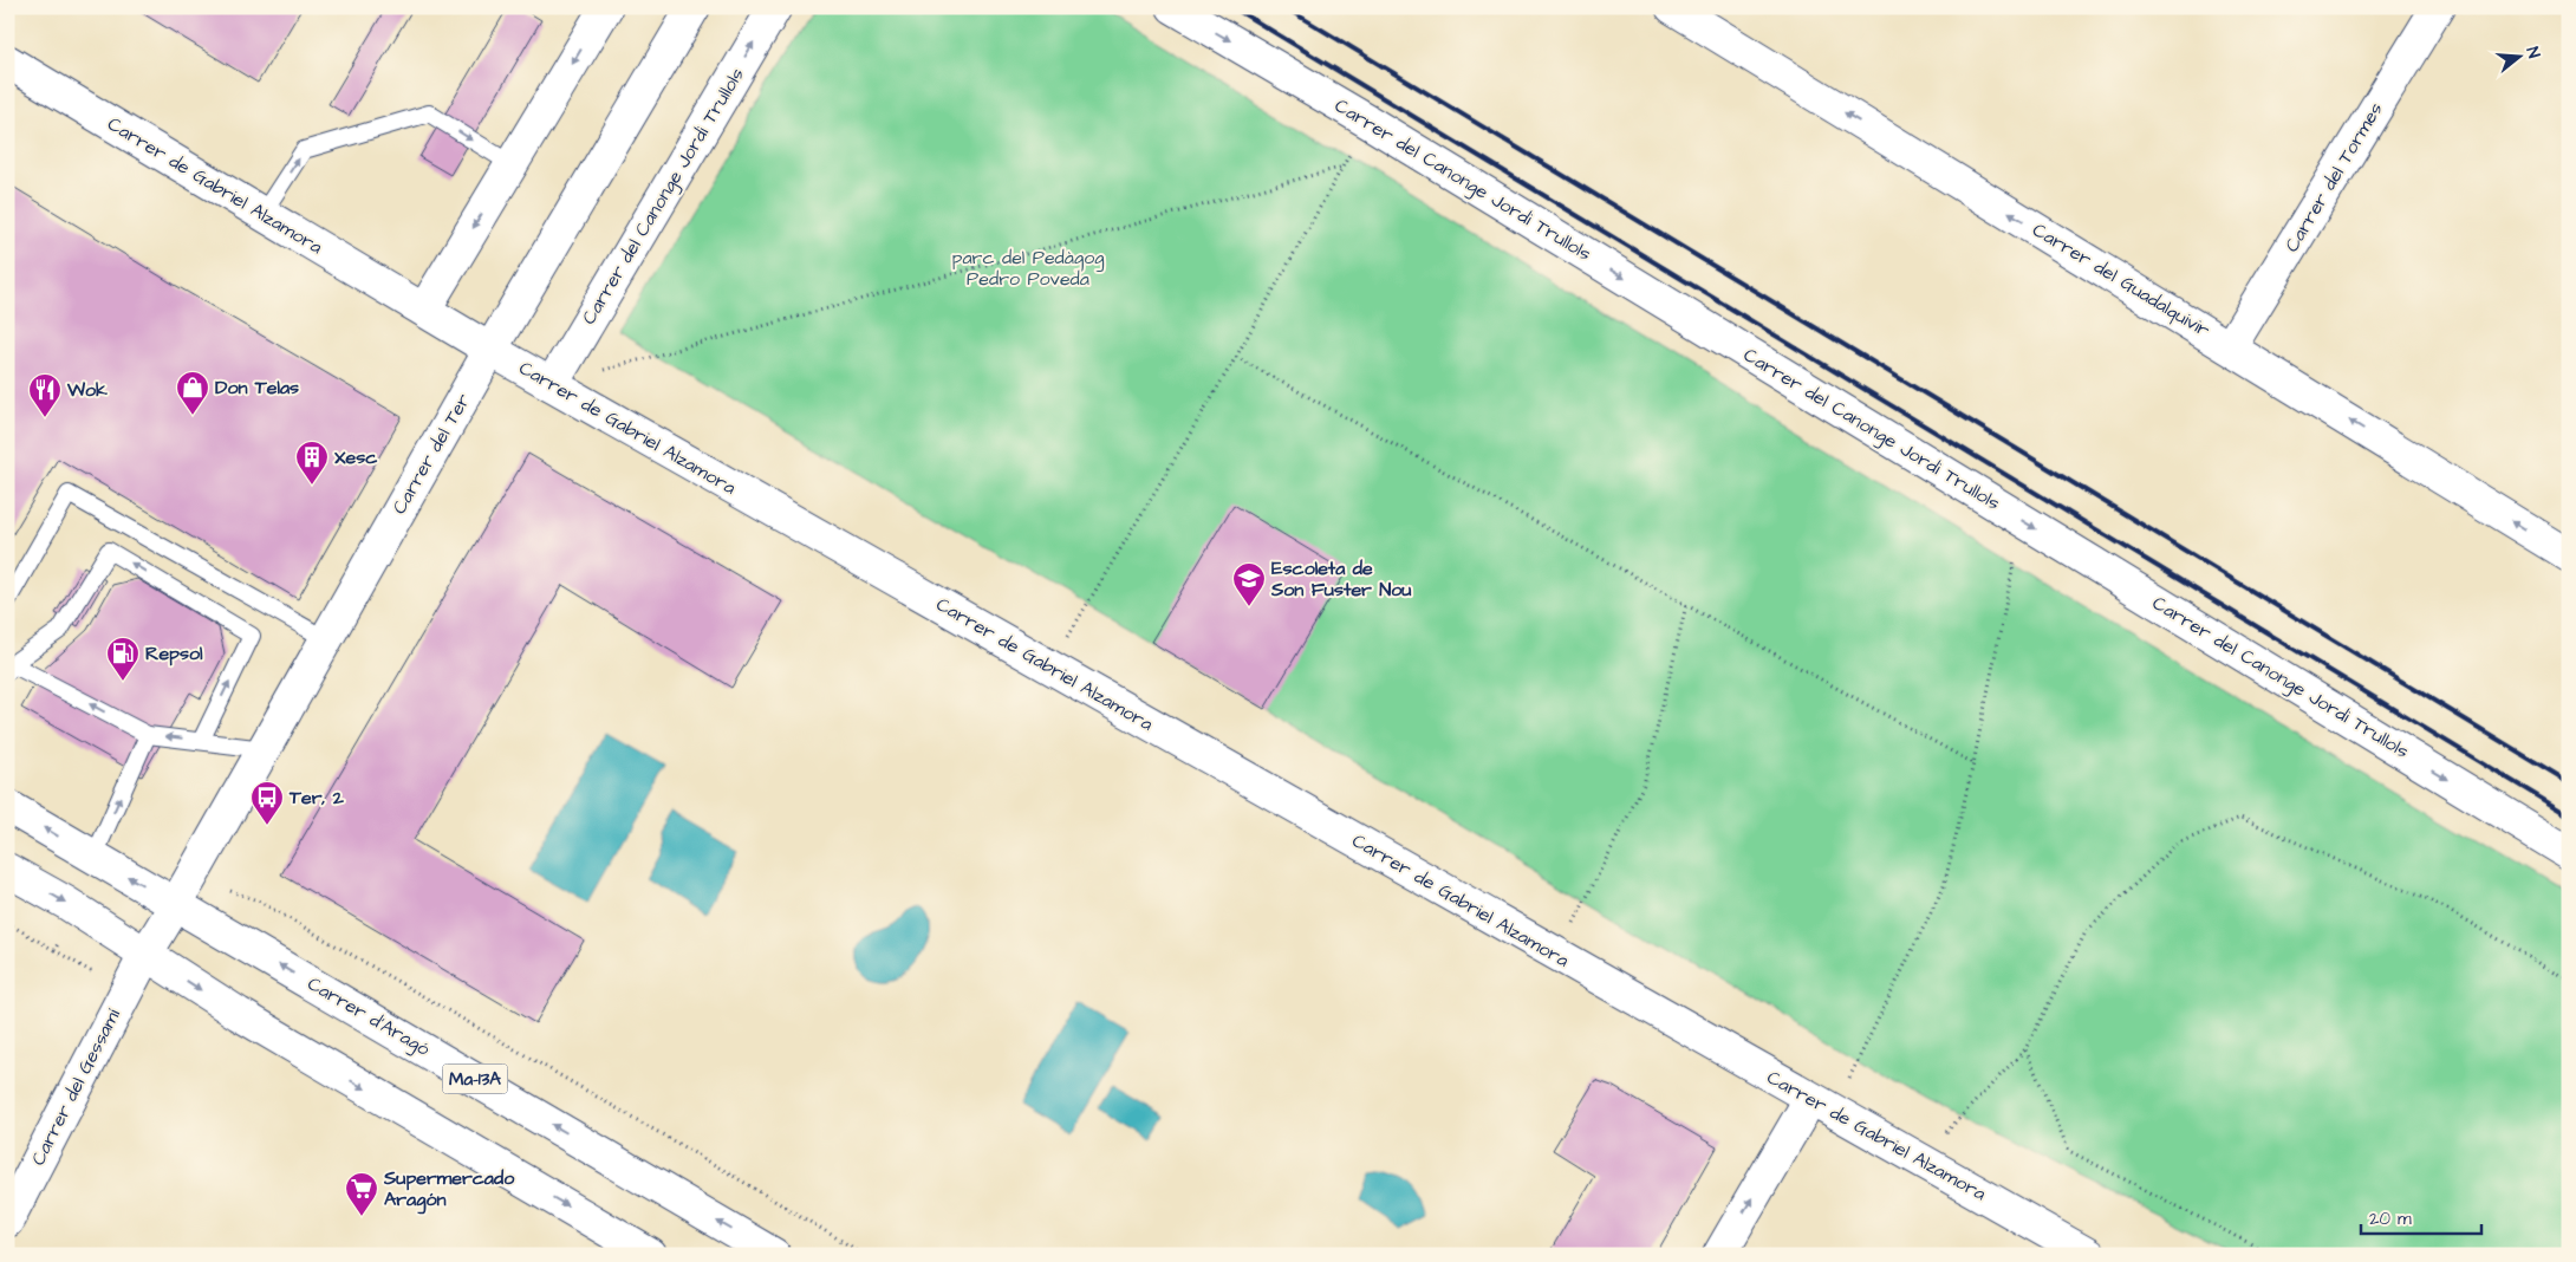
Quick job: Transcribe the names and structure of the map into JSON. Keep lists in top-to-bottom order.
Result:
{
  "streets": {
    "street": [
      "Carrer del Tormes",
      "Carrer del Canonge Jordi Trullols",
      "Carrer de Gabriel Alzamora",
      "Carrer del Guadalquivir",
      "Carrer del Ter",
      "Carrer d'Aragó",
      "Ma-13A",
      "Carrer del Gessamí"
    ]
  },
  "crossings": [
    ["Carrer del Tormes", "Carrer del Guadalquivir"],
    ["Carrer del Canonge Jordi Trullols", "Carrer de Gabriel Alzamora"],
    ["Carrer de Gabriel Alzamora", "Carrer del Ter"],
    ["Carrer del Ter", "Carrer d'Aragó"]
  ],
  "one_way": ["Carrer del Canonge Jordi Trullols", "Carrer del Guadalquivir"],
  "parks": ["parc del Pedàgog Pedro Poveda"],
  "places": {
    "shop": ["Don Telas"],
    "restaurant": ["Wok"],
    "building": ["Xesc"],
    "school or university": ["Escoleta de Son Fuster Nou"],
    "fuel station": ["Repsol"],
    "bus stop": ["Ter, 2"],
    "supermarket": ["Supermercado Aragón"]
  },
  "scale_bar": "20 m",
  "north": "right"
}
